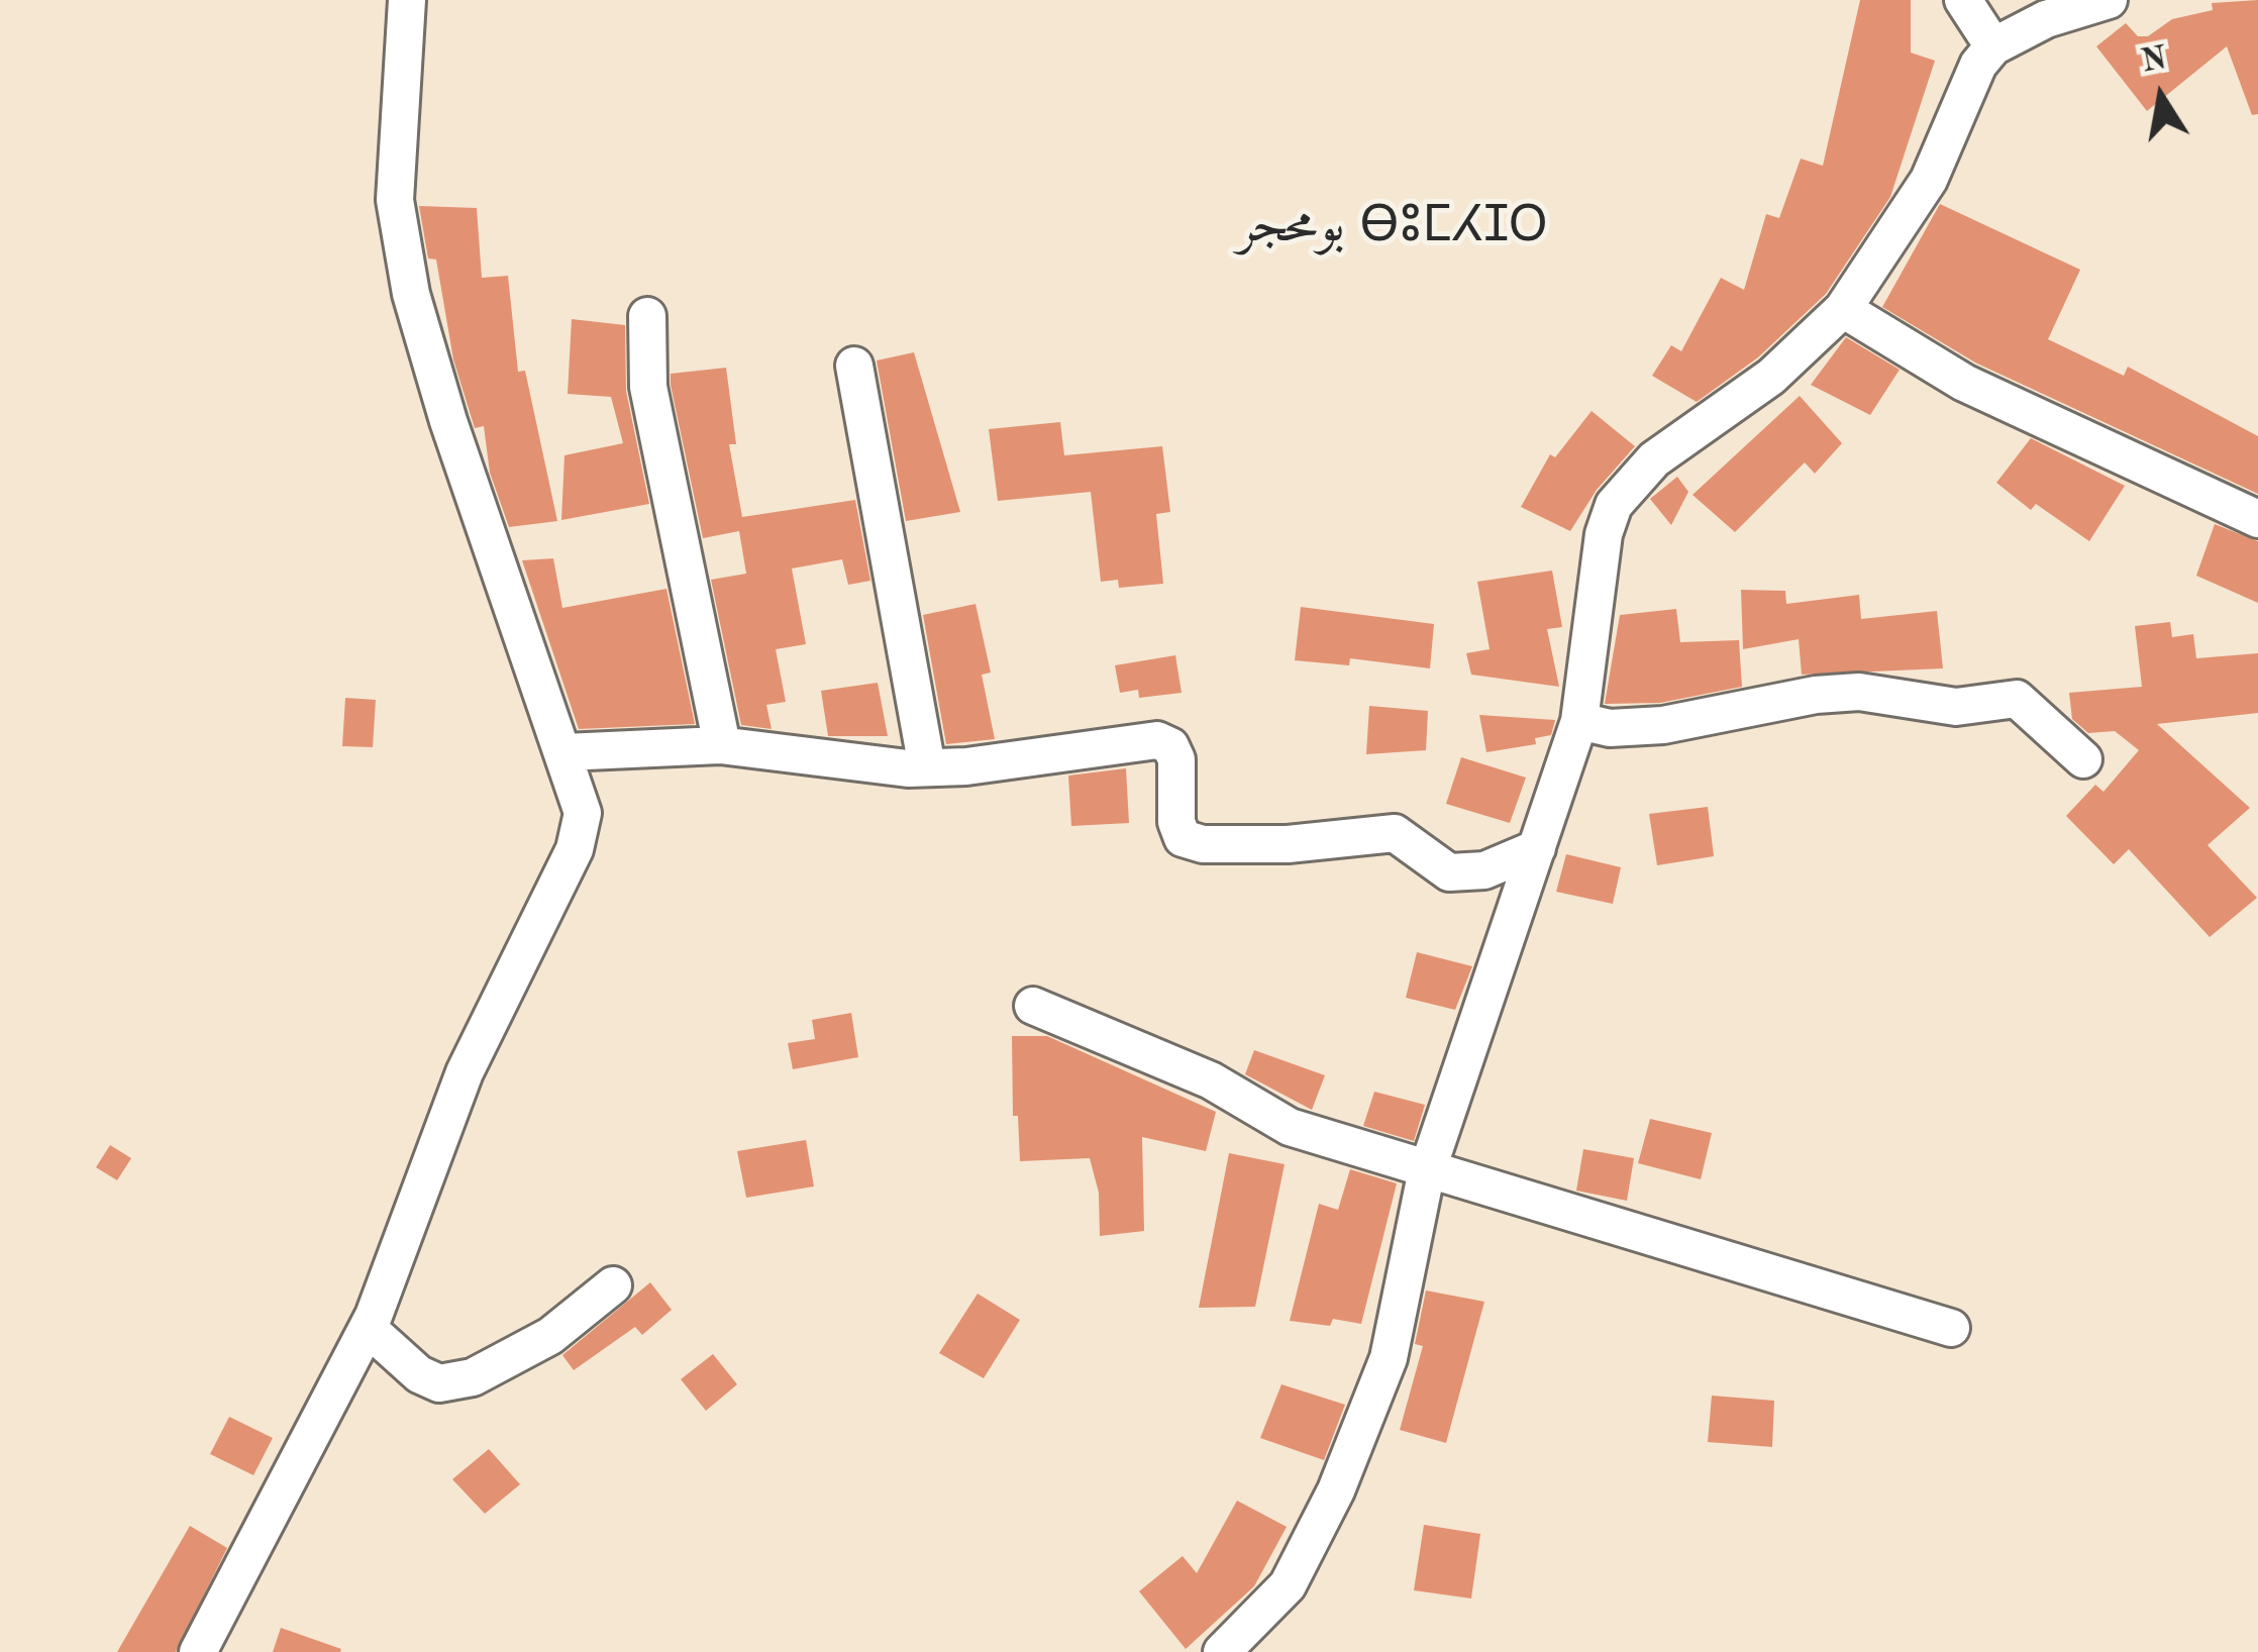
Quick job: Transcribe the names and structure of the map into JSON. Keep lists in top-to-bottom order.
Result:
{
  "districts": ["بومحجر ⴱⵓⵎⵃⵊⵔ"],
  "north": "top"
}
